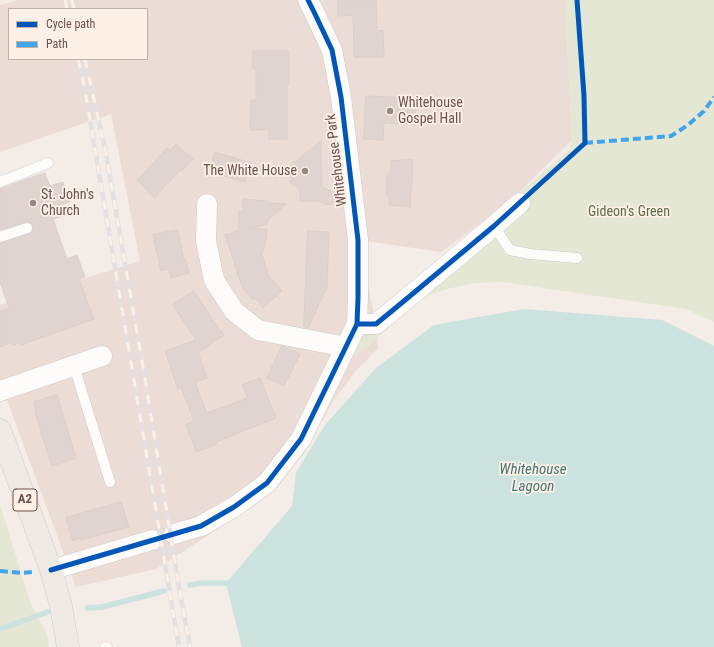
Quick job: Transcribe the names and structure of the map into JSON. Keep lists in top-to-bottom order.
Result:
{
  "streets": {
    "main road": ["A2"],
    "street": ["Whitehouse Park"]
  },
  "water": ["Whitehouse Lagoon"],
  "parks": ["Gideon's Green"],
  "places": ["Whitehouse Gospel Hall", "The White House", "St. John's Church"],
  "legend": ["Cycle path", "Path"]
}
